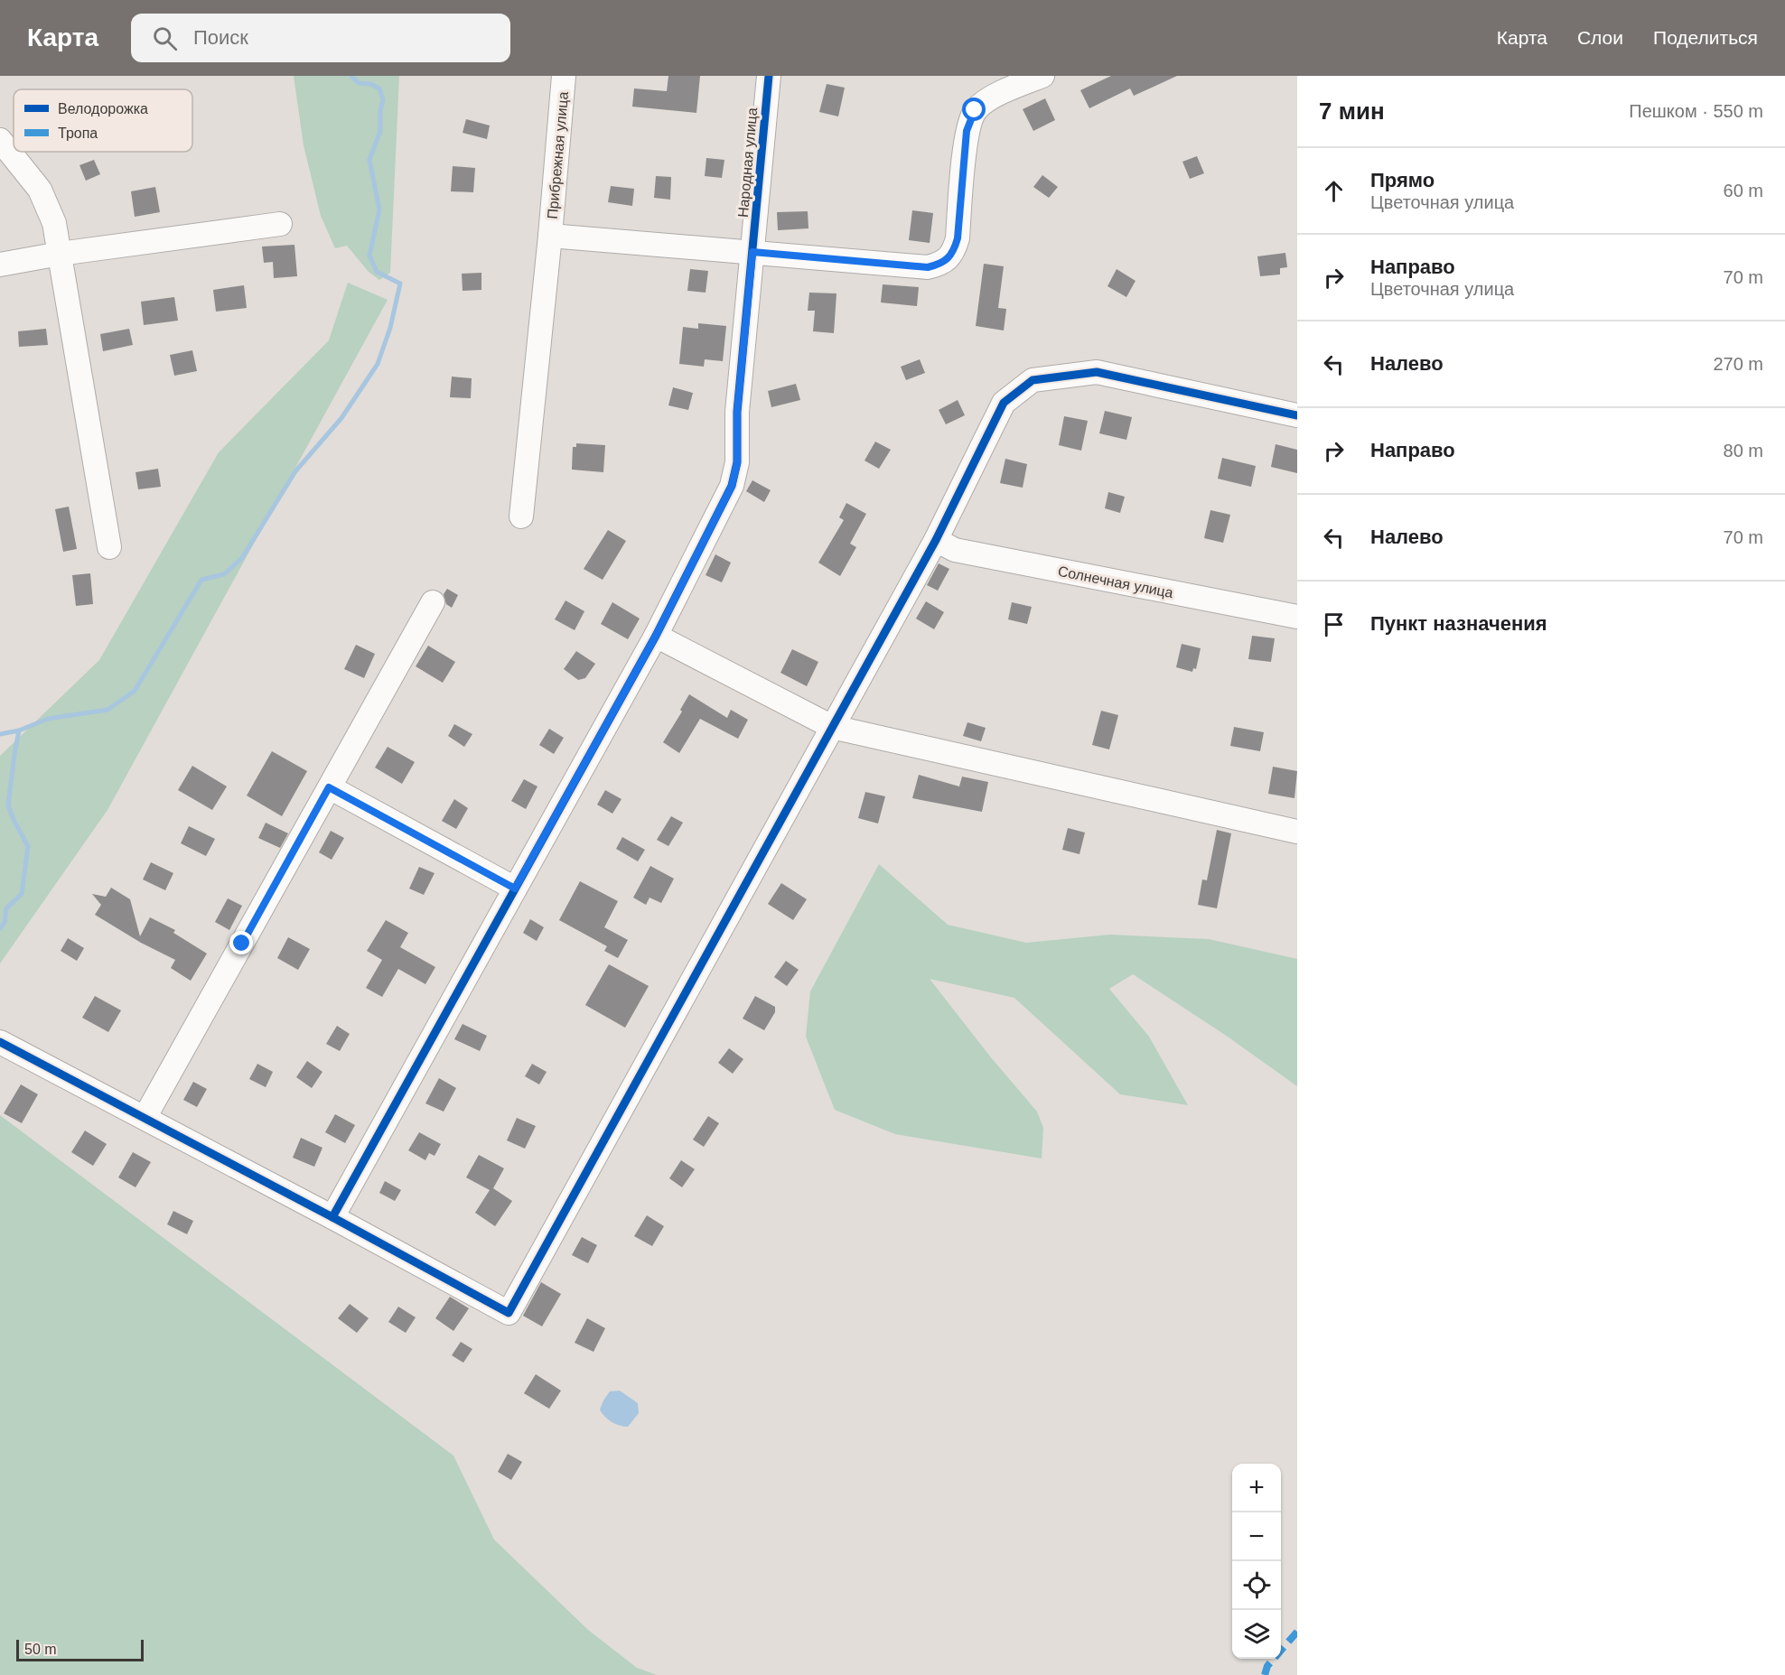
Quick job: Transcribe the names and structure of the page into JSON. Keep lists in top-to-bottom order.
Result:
{
  "streets": {
    "street": ["Прибрежная улица", "Народная улица", "Солнечная улица"]
  },
  "legend": ["Велодорожка", "Тропа"],
  "scale_bar": "50 m",
  "page": {
    "header": "Карта",
    "search": "Поиск",
    "nav": ["Карта", "Слои", "Поделиться"],
    "heading": ["7 мин", "Пешком · 550 m"],
    "list": [
      ["Прямо", "Цветочная улица", "60 m"],
      ["Направо", "Цветочная улица", "70 m"],
      ["Налево", "270 m"],
      ["Направо", "80 m"],
      ["Налево", "70 m"],
      "Пункт назначения"
    ],
    "map_buttons": ["+", "−"],
    "scale": "50 m"
  }
}
